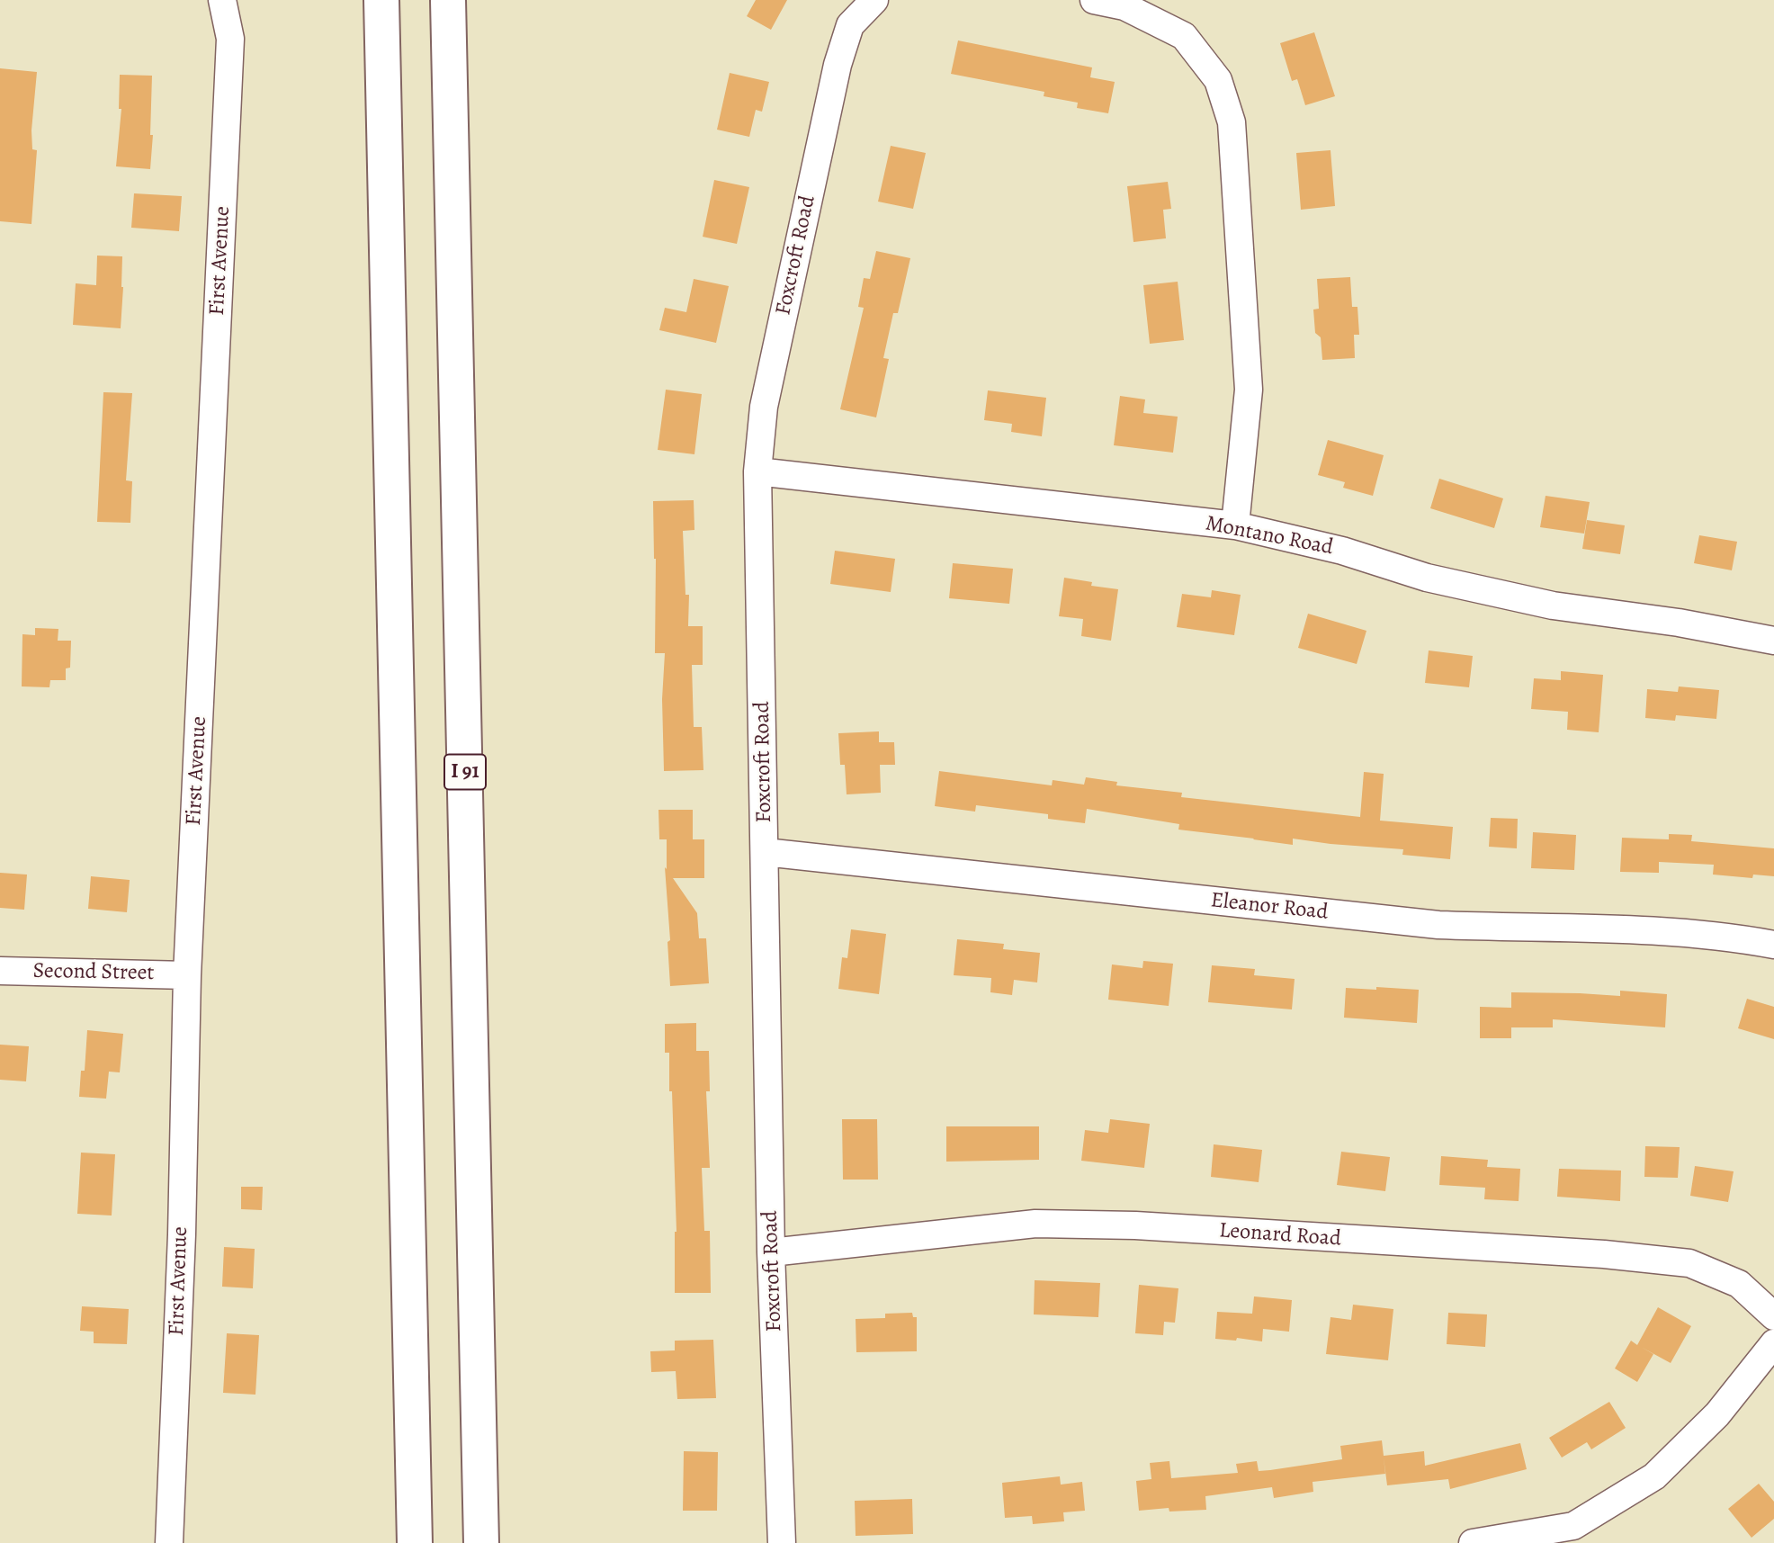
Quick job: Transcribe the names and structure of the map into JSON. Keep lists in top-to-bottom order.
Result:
{
  "streets": {
    "highway": ["I 91"],
    "street": [
      "Foxcroft Road",
      "First Avenue",
      "Montano Road",
      "Eleanor Road",
      "Second Street",
      "Leonard Road"
    ]
  },
  "crossings": [
    ["Foxcroft Road", "Montano Road"],
    ["Foxcroft Road", "Eleanor Road"],
    ["Foxcroft Road", "Leonard Road"],
    ["First Avenue", "Second Street"]
  ]
}
